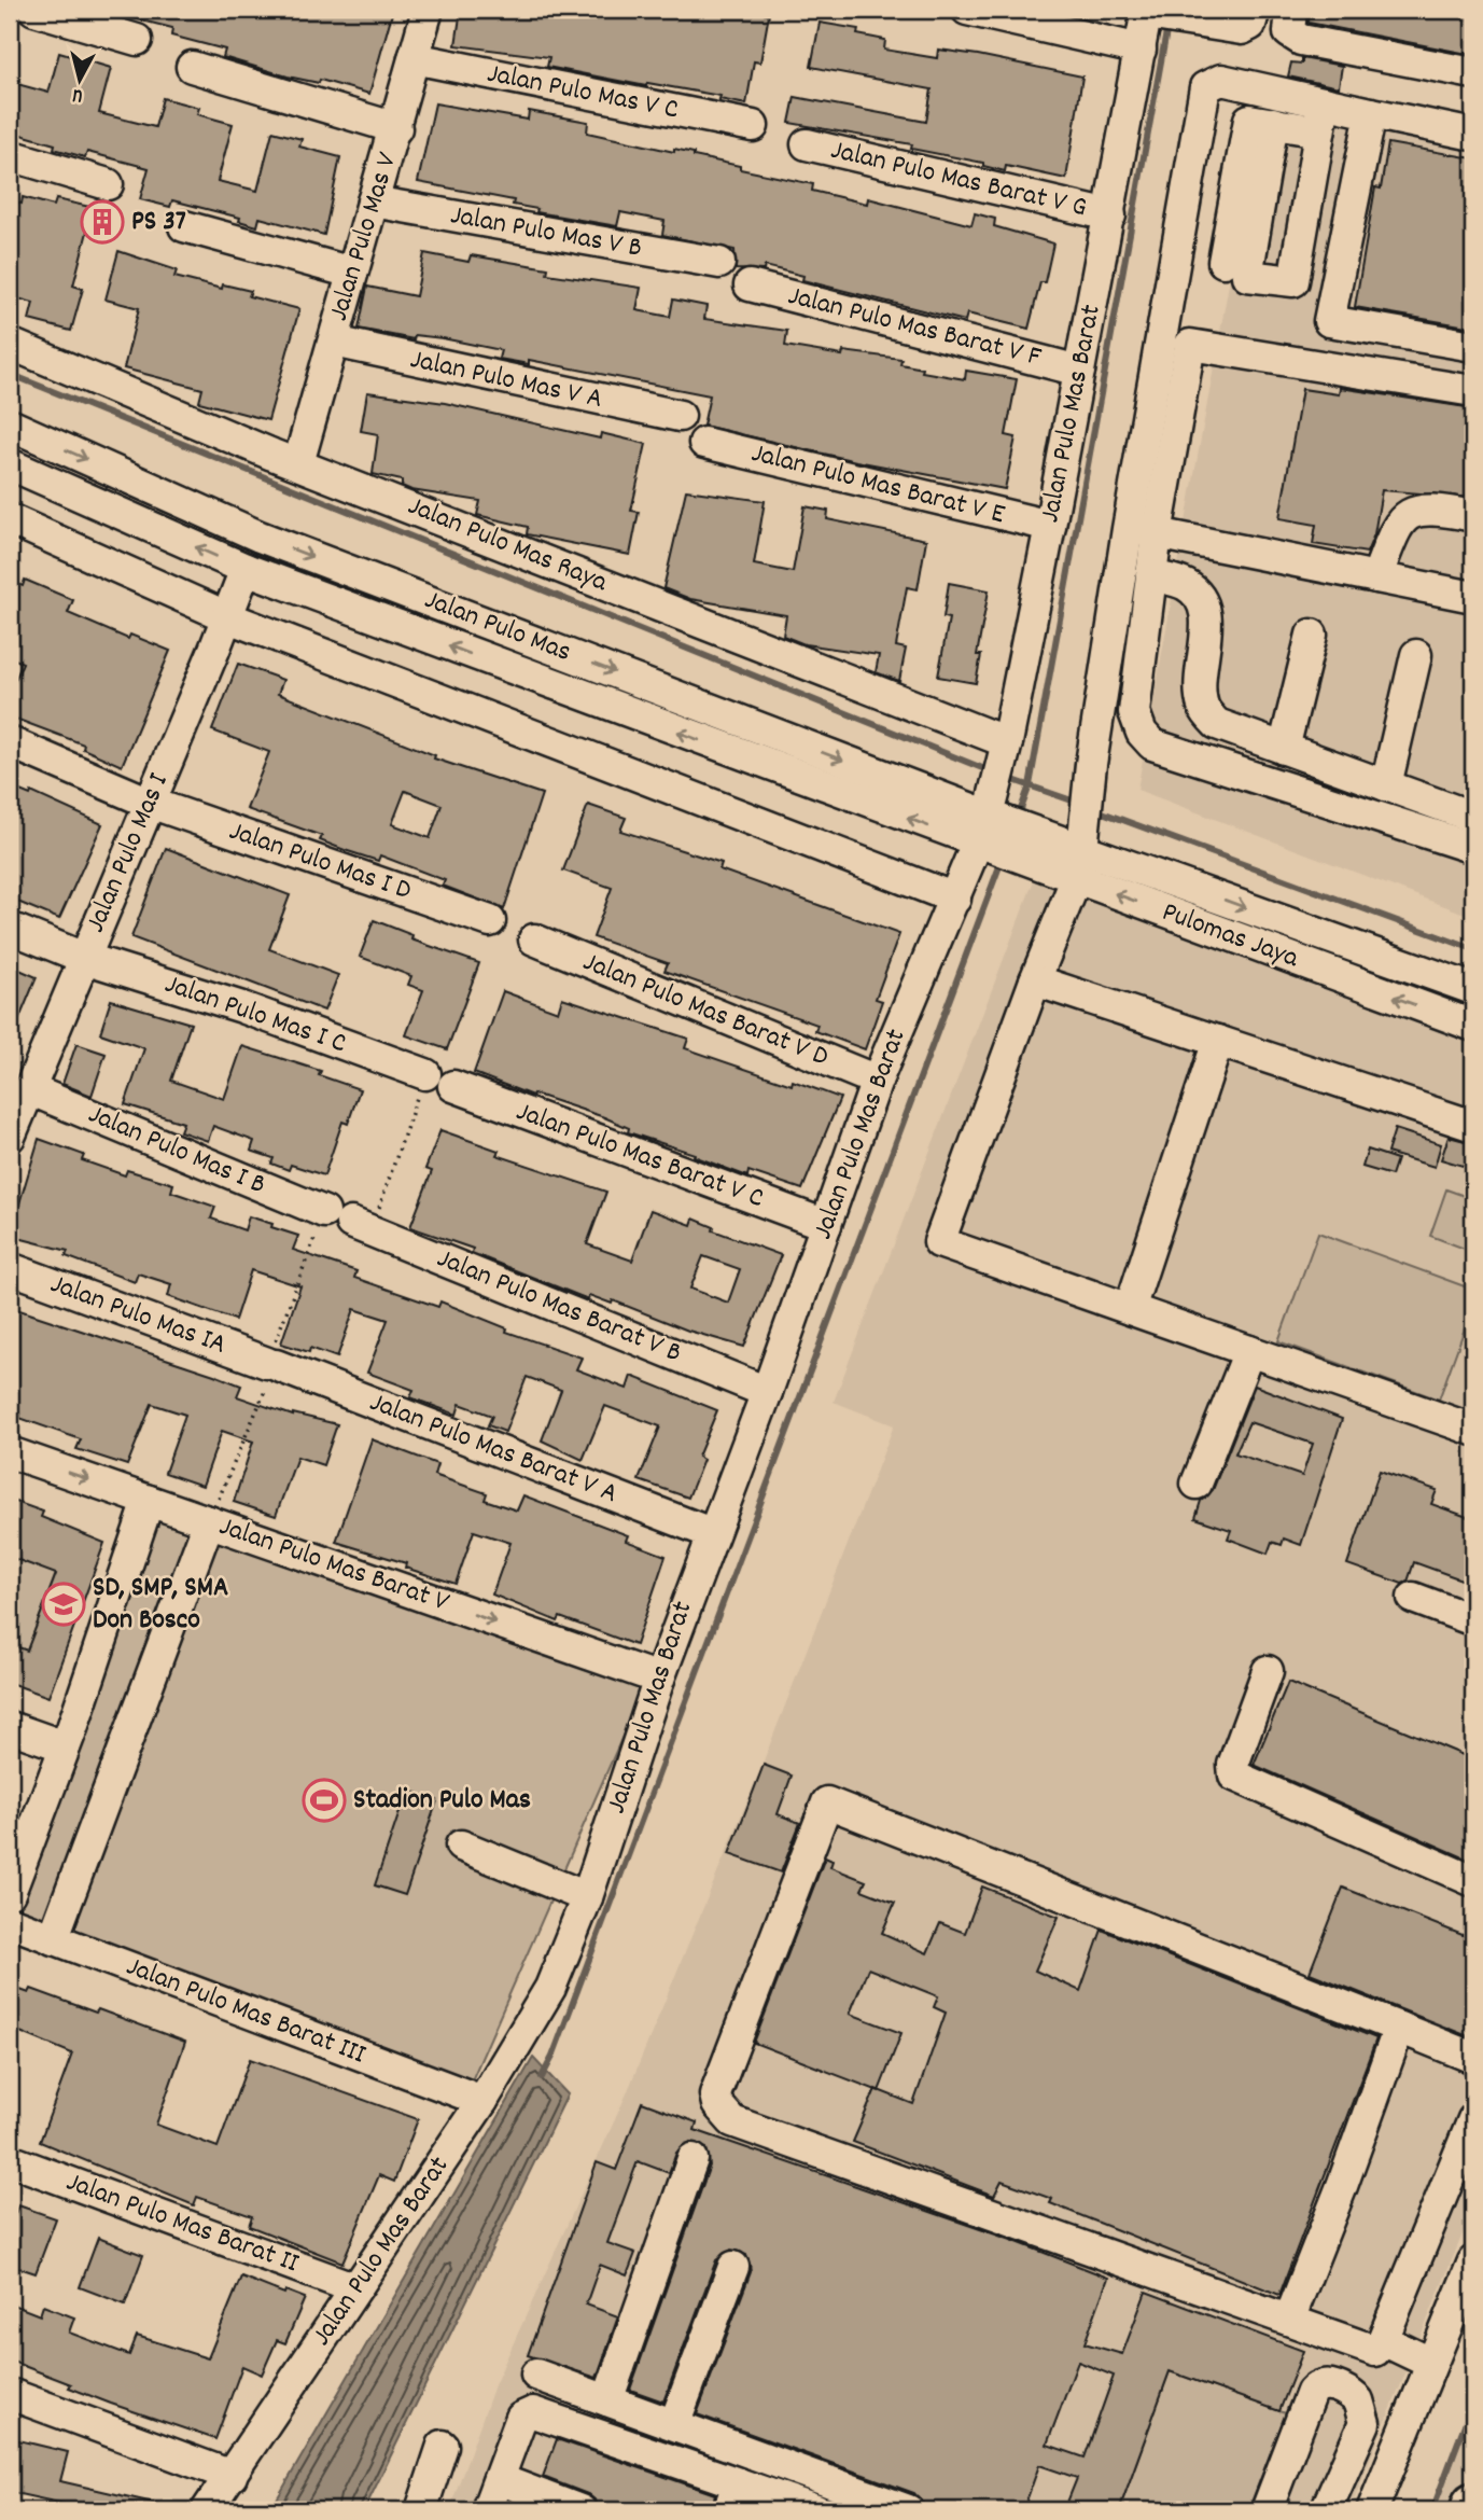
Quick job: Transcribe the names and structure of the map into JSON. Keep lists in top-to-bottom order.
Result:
{
  "streets": {
    "street": [
      "Jalan Pulo Mas V C",
      "Jalan Pulo Mas Barat V G",
      "Jalan Pulo Mas V B",
      "Jalan Pulo Mas V",
      "Jalan Pulo Mas Barat V F",
      "Jalan Pulo Mas V A",
      "Jalan Pulo Mas Barat",
      "Jalan Pulo Mas Barat V E",
      "Jalan Pulo Mas Raya",
      "Jalan Pulo Mas",
      "Jalan Pulo Mas I",
      "Jalan Pulo Mas I D",
      "Pulomas Jaya",
      "Jalan Pulo Mas Barat V D",
      "Jalan Pulo Mas I C",
      "Jalan Pulo Mas I B",
      "Jalan Pulo Mas Barat V C",
      "Jalan Pulo Mas Barat V B",
      "Jalan Pulo Mas IA",
      "Jalan Pulo Mas Barat V A",
      "Jalan Pulo Mas Barat V",
      "Jalan Pulo Mas Barat III",
      "Jalan Pulo Mas Barat II"
    ]
  },
  "crossings": [
    ["Jalan Pulo Mas V C", "Jalan Pulo Mas V"],
    ["Jalan Pulo Mas Barat V G", "Jalan Pulo Mas Barat"],
    ["Jalan Pulo Mas V B", "Jalan Pulo Mas V"],
    ["Jalan Pulo Mas V", "Jalan Pulo Mas V A"],
    ["Jalan Pulo Mas V", "Jalan Pulo Mas Raya"],
    ["Jalan Pulo Mas Barat V F", "Jalan Pulo Mas Barat"],
    ["Jalan Pulo Mas Barat", "Jalan Pulo Mas Barat V E"],
    ["Jalan Pulo Mas Barat", "Jalan Pulo Mas Raya"],
    ["Jalan Pulo Mas Barat", "Jalan Pulo Mas"],
    ["Jalan Pulo Mas Barat", "Pulomas Jaya"],
    ["Jalan Pulo Mas Barat", "Jalan Pulo Mas Barat V D"],
    ["Jalan Pulo Mas Barat", "Jalan Pulo Mas Barat V C"],
    ["Jalan Pulo Mas Barat", "Jalan Pulo Mas Barat V B"],
    ["Jalan Pulo Mas Barat", "Jalan Pulo Mas Barat V A"],
    ["Jalan Pulo Mas Barat", "Jalan Pulo Mas Barat V"],
    ["Jalan Pulo Mas Barat", "Jalan Pulo Mas Barat III"],
    ["Jalan Pulo Mas Barat", "Jalan Pulo Mas Barat II"],
    ["Jalan Pulo Mas", "Jalan Pulo Mas I"],
    ["Jalan Pulo Mas", "Pulomas Jaya"],
    ["Jalan Pulo Mas I", "Jalan Pulo Mas I D"],
    ["Jalan Pulo Mas I", "Jalan Pulo Mas I C"],
    ["Jalan Pulo Mas I", "Jalan Pulo Mas I B"],
    ["Jalan Pulo Mas I B", "Jalan Pulo Mas Barat V B"],
    ["Jalan Pulo Mas IA", "Jalan Pulo Mas Barat V A"]
  ],
  "places": {
    "building": ["PS 37"],
    "school or university": ["SD, SMP, SMA Don Bosco"],
    "sports": ["Stadion Pulo Mas"]
  },
  "north": "bottom"
}
